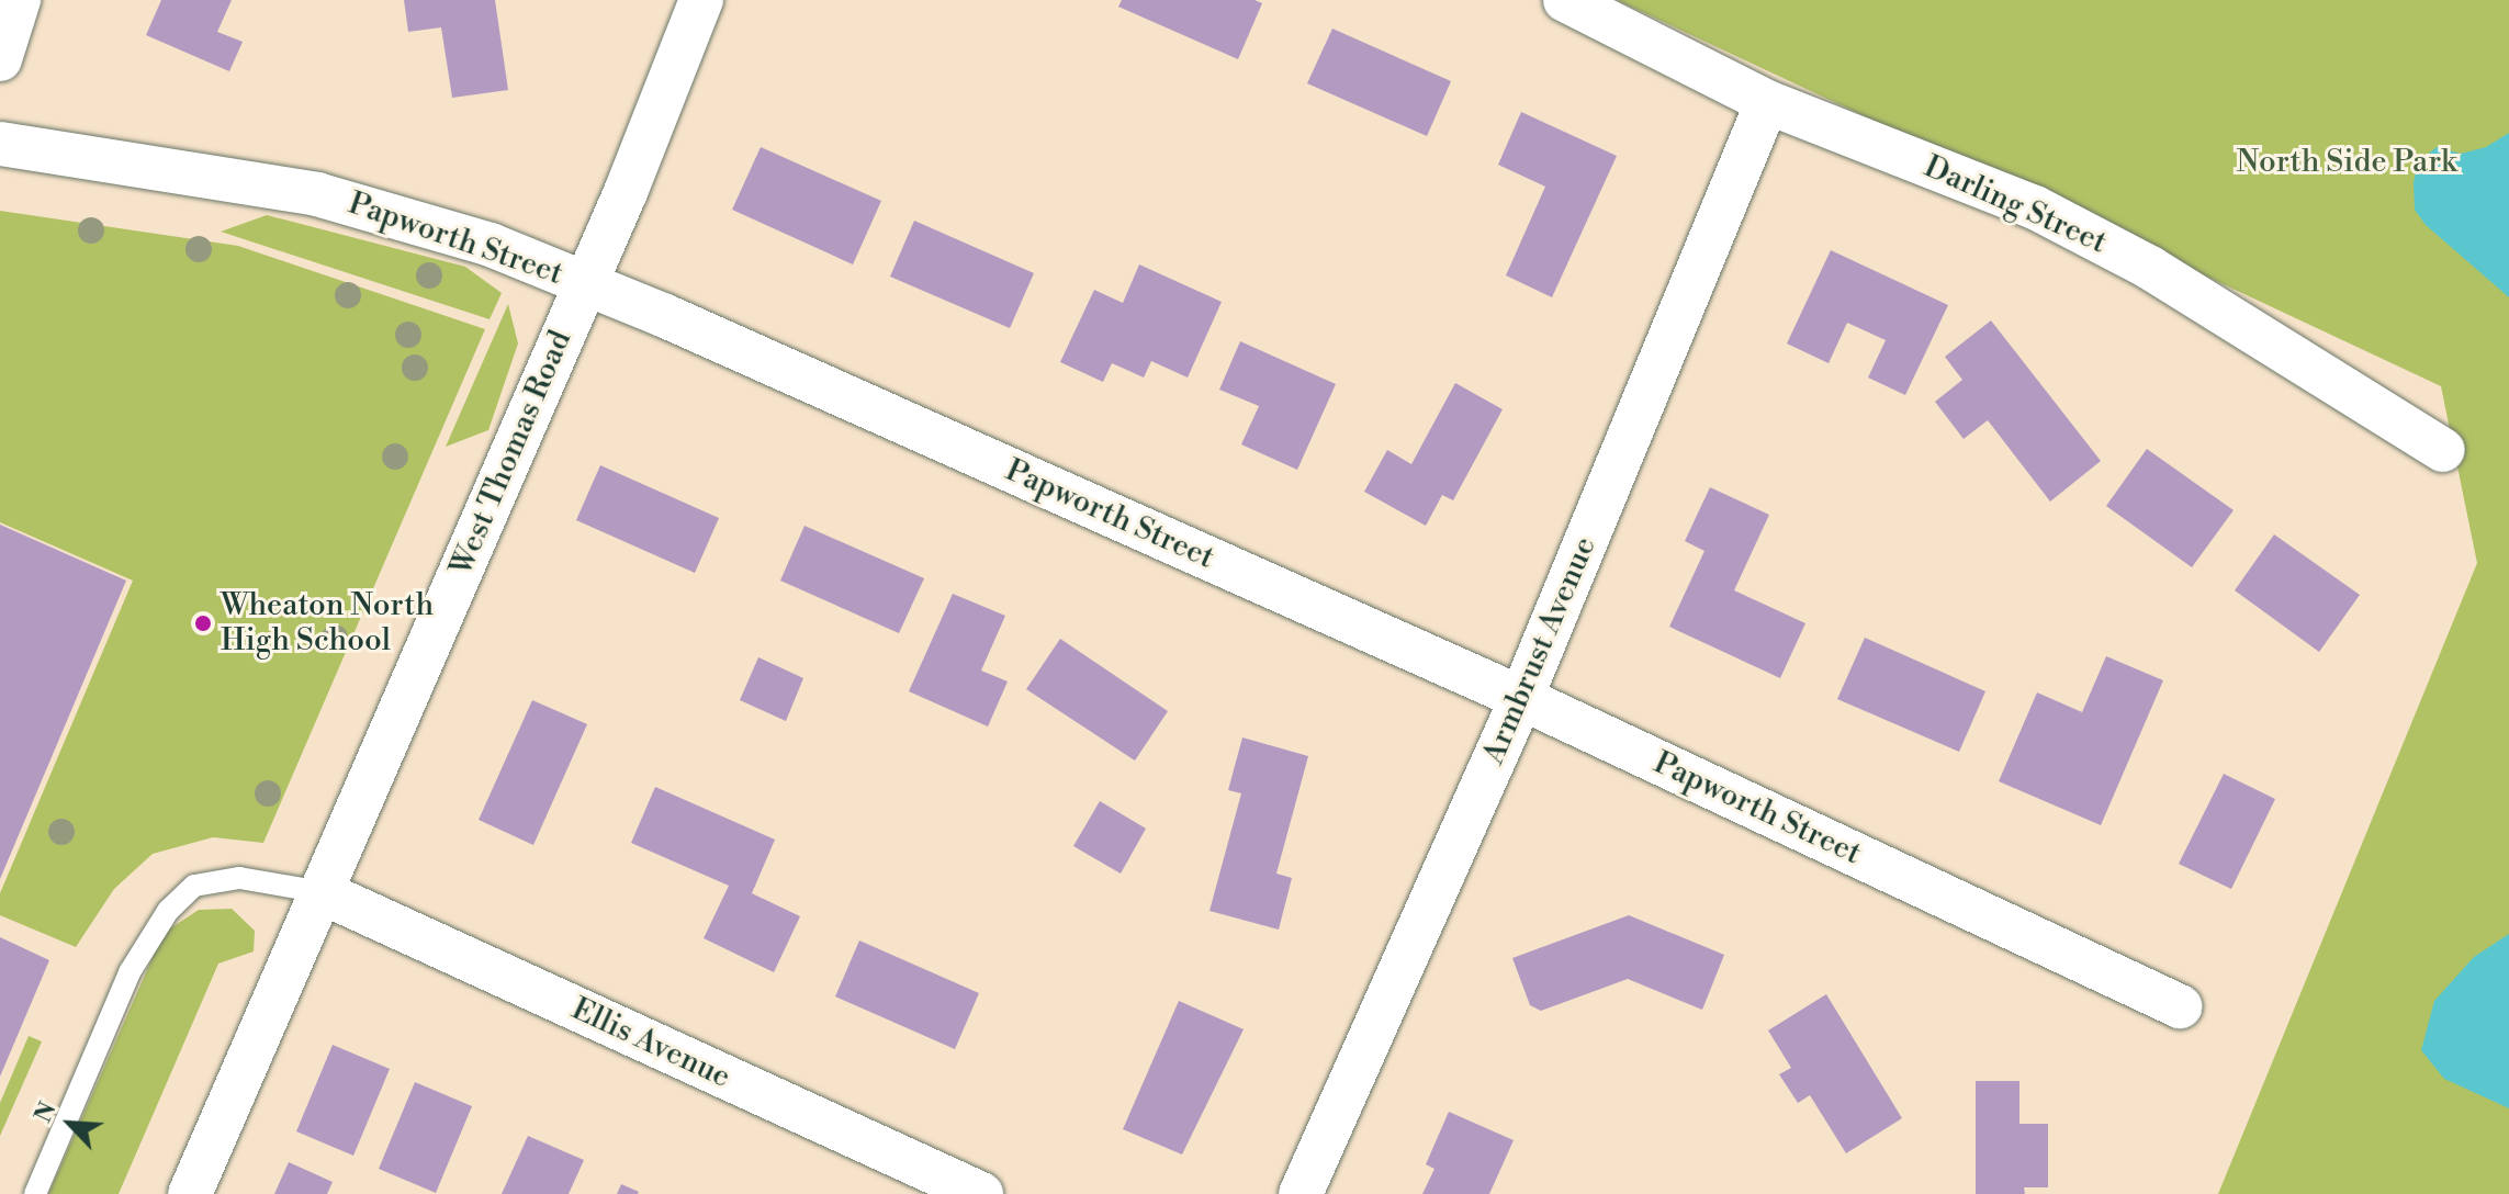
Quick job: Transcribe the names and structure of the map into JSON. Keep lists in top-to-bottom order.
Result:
{
  "streets": {
    "street": [
      "Darling Street",
      "Papworth Street",
      "West Thomas Road",
      "Armbrust Avenue",
      "Ellis Avenue"
    ]
  },
  "crossings": [
    ["Darling Street", "Armbrust Avenue"],
    ["Papworth Street", "West Thomas Road"],
    ["Papworth Street", "Armbrust Avenue"],
    ["West Thomas Road", "Ellis Avenue"]
  ],
  "parks": ["North Side Park"],
  "places": ["Wheaton North High School"],
  "north": "top left"
}
